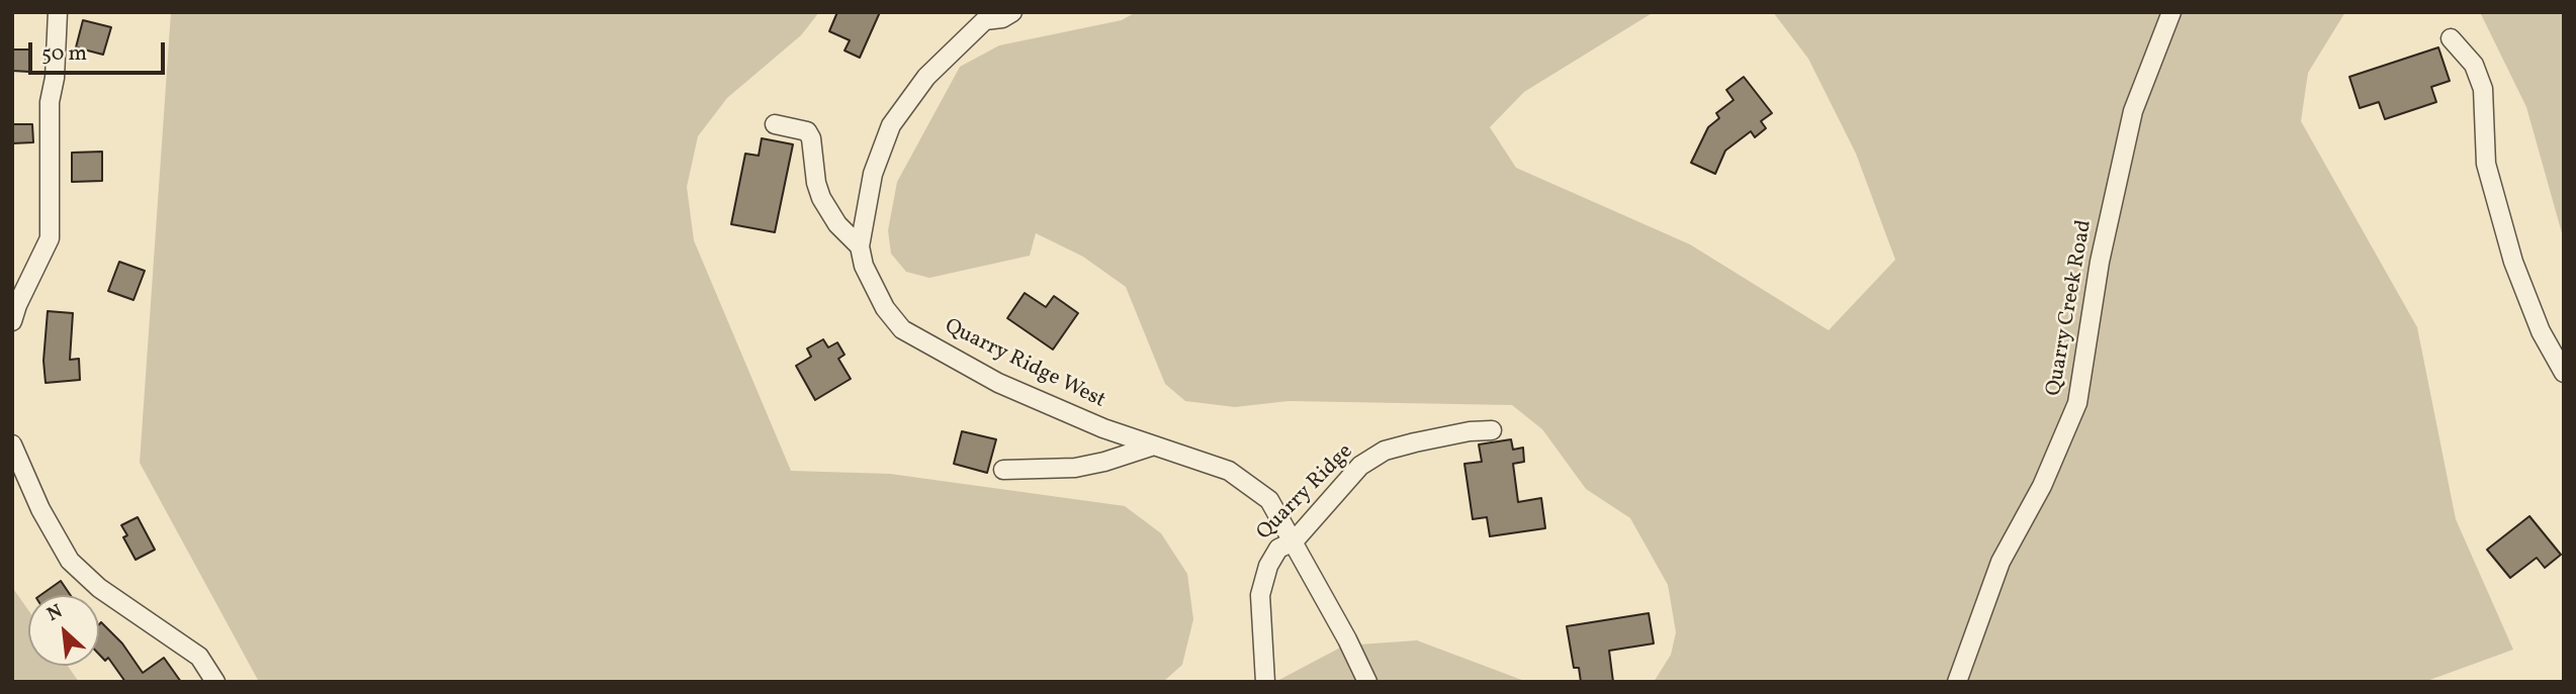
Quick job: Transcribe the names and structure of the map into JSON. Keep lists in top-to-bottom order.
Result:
{
  "streets": {
    "street": ["Quarry Creek Road", "Quarry Ridge West", "Quarry Ridge"]
  },
  "crossings": [
    ["Quarry Ridge West", "Quarry Ridge"]
  ],
  "scale_bar": "50 m",
  "north": "top left"
}
